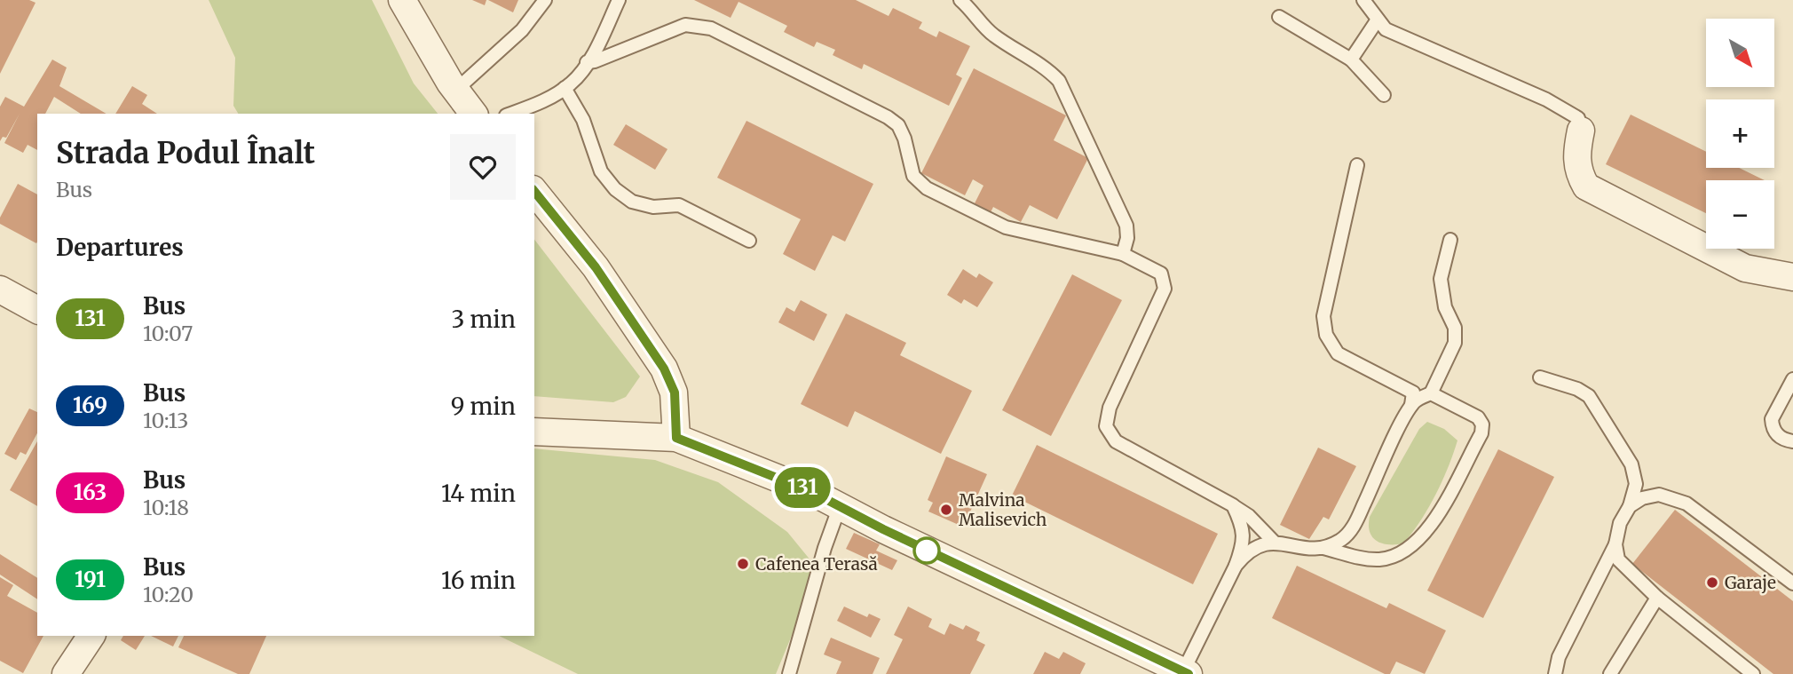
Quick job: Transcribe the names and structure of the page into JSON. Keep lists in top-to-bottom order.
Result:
{
  "places": ["Malvina Malisevich", "Cafenea Terasă", "Garaje"],
  "lines": ["bus line 131"],
  "north": "bottom right",
  "page": {
    "on_map": "131",
    "map_buttons": ["+", "−"],
    "heading": [
      ["Strada Podul Înalt", "Bus"],
      "Departures"
    ],
    "list": [
      {
        "mark": "131",
        "name": "Bus",
        "note": "10:07",
        "value": "3 min"
      },
      {
        "mark": "169",
        "name": "Bus",
        "note": "10:13",
        "value": "9 min"
      },
      {
        "mark": "163",
        "name": "Bus",
        "note": "10:18",
        "value": "14 min"
      },
      {
        "mark": "191",
        "name": "Bus",
        "note": "10:20",
        "value": "16 min"
      }
    ]
  }
}
